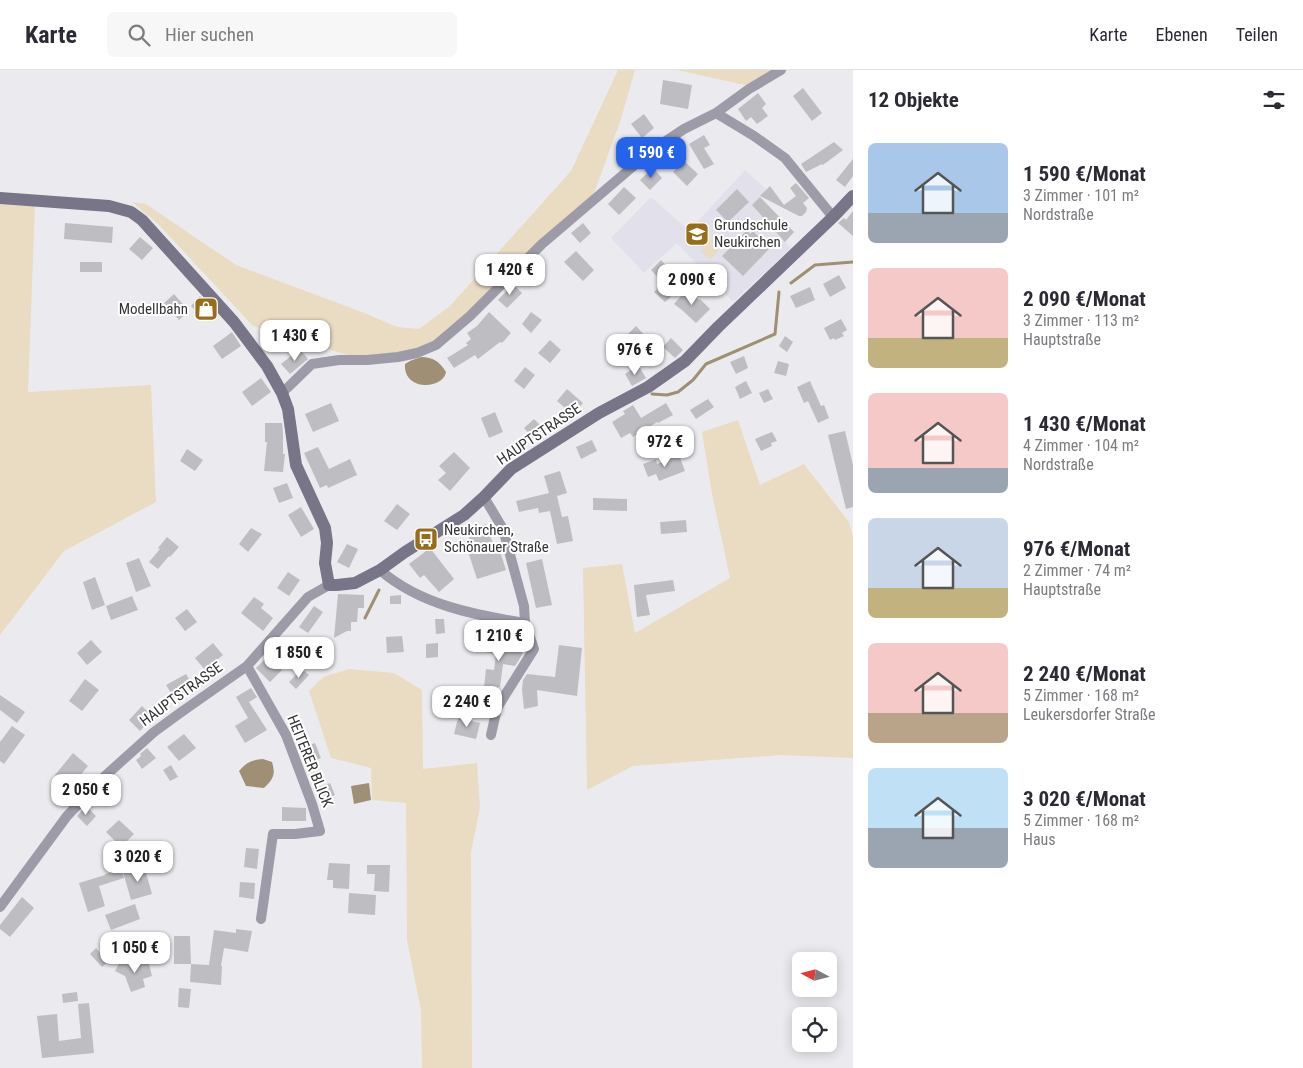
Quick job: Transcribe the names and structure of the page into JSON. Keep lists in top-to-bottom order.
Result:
{
  "streets": {
    "street": ["HAUPTSTRASSE", "HEITERER BLICK"]
  },
  "crossings": [
    ["HAUPTSTRASSE", "HEITERER BLICK"]
  ],
  "places": {
    "school or university": ["Grundschule Neukirchen"],
    "shop": ["Modellbahn"],
    "bus stop": ["Neukirchen, Schönauer Straße"]
  },
  "north": "left",
  "page": {
    "header": "Karte",
    "search": "Hier suchen",
    "nav": ["Karte", "Ebenen", "Teilen"],
    "heading": "12 Objekte",
    "list": [
      {
        "name": "1 590 €/Monat",
        "note": "3 Zimmer · 101 m² · Nordstraße"
      },
      {
        "name": "2 090 €/Monat",
        "note": "3 Zimmer · 113 m² · Hauptstraße"
      },
      {
        "name": "1 430 €/Monat",
        "note": "4 Zimmer · 104 m² · Nordstraße"
      },
      {
        "name": "976 €/Monat",
        "note": "2 Zimmer · 74 m² · Hauptstraße"
      },
      {
        "name": "2 240 €/Monat",
        "note": "5 Zimmer · 168 m² · Leukersdorfer Straße"
      },
      {
        "name": "3 020 €/Monat",
        "note": "5 Zimmer · 168 m² · Haus"
      }
    ],
    "price": [
      "1 590 €",
      "1 420 €",
      "2 090 €",
      "1 430 €",
      "976 €",
      "972 €",
      "1 210 €",
      "1 850 €",
      "2 240 €",
      "2 050 €",
      "3 020 €",
      "1 050 €"
    ]
  }
}
